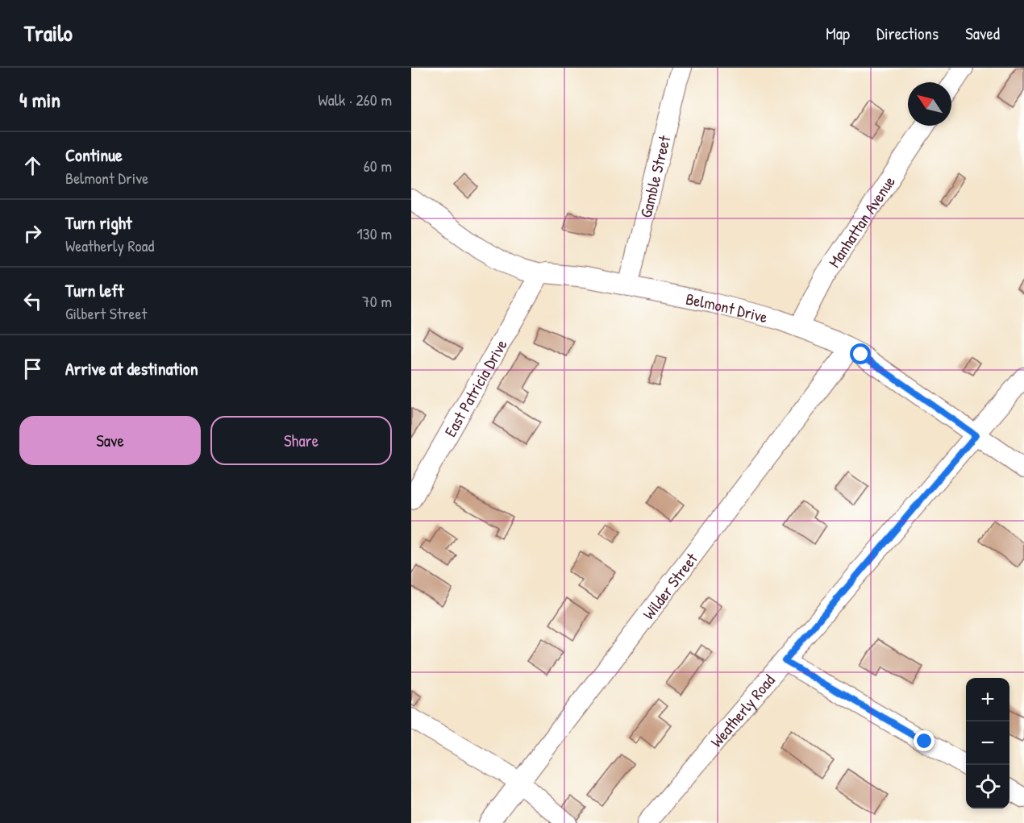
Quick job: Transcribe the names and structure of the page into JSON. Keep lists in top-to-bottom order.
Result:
{
  "streets": {
    "street": [
      "Gamble Street",
      "Manhattan Avenue",
      "Belmont Drive",
      "East Patricia Drive",
      "Wilder Street",
      "Weatherly Road"
    ]
  },
  "crossings": [
    ["Gamble Street", "Belmont Drive"],
    ["Manhattan Avenue", "Belmont Drive"],
    ["Belmont Drive", "East Patricia Drive"],
    ["Belmont Drive", "Wilder Street"],
    ["Belmont Drive", "Weatherly Road"]
  ],
  "north": "top left",
  "page": {
    "header": "Trailo",
    "nav": ["Map", "Directions", "Saved"],
    "heading": ["4 min", "Walk · 260 m"],
    "list": [
      ["Continue", "Belmont Drive", "60 m"],
      ["Turn right", "Weatherly Road", "130 m"],
      ["Turn left", "Gilbert Street", "70 m"],
      "Arrive at destination"
    ],
    "buttons": ["Save", "Share"],
    "map_buttons": ["+", "−"]
  }
}
